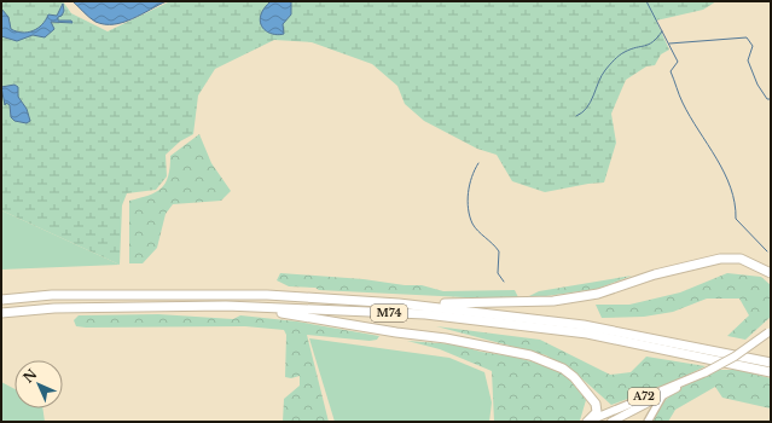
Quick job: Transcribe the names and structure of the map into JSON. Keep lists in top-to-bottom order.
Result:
{
  "streets": {
    "highway": ["M74"],
    "main road": ["A72"]
  },
  "crossings": [
    ["M74", "A72"]
  ],
  "north": "top left"
}
